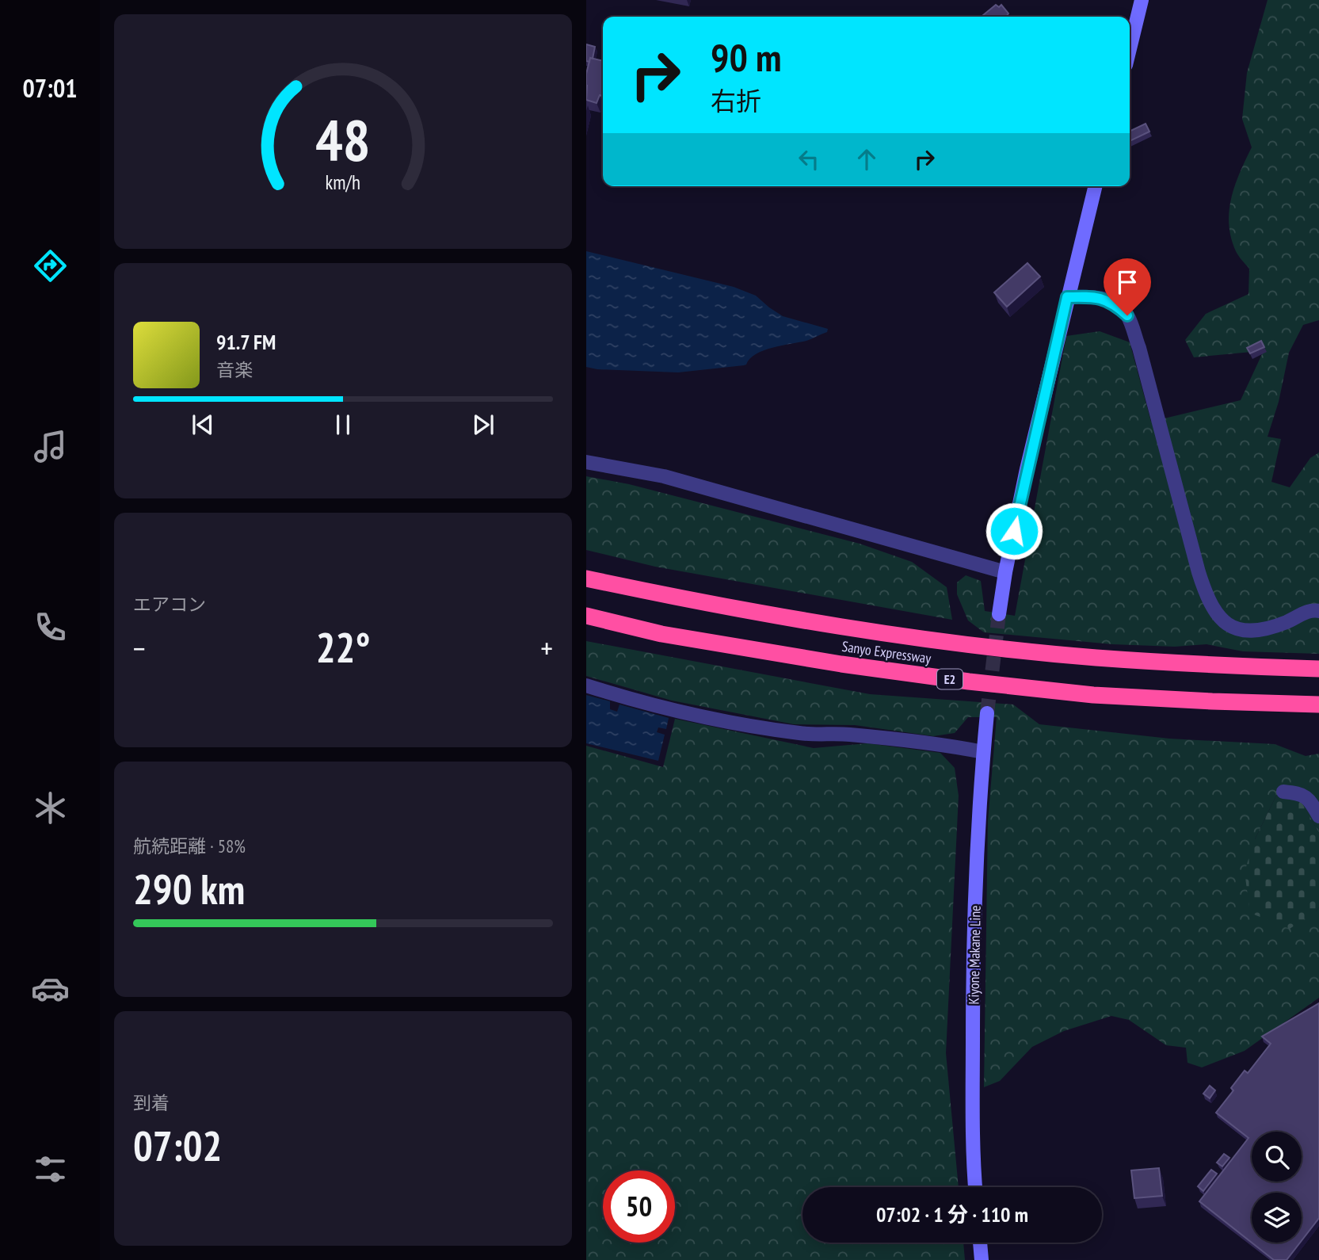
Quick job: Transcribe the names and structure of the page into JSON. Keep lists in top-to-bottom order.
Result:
{
  "streets": {
    "highway": ["Sanyo Expressway", "E2"],
    "main road": ["Kiyone Makane Line"]
  },
  "page": {
    "tabs": "07:01",
    "turn": ["90 m", "右折"],
    "song": ["91.7 FM", "音楽"],
    "tile": [
      "エアコン",
      ["航続距離 · 58%", "290 km"],
      ["到着", "07:02"]
    ],
    "heat": ["−", "22°", "+"],
    "limit": "50",
    "trip": "07:02 · 1 分 · 110 m",
    "gauge": ["48", "km/h"]
  }
}
